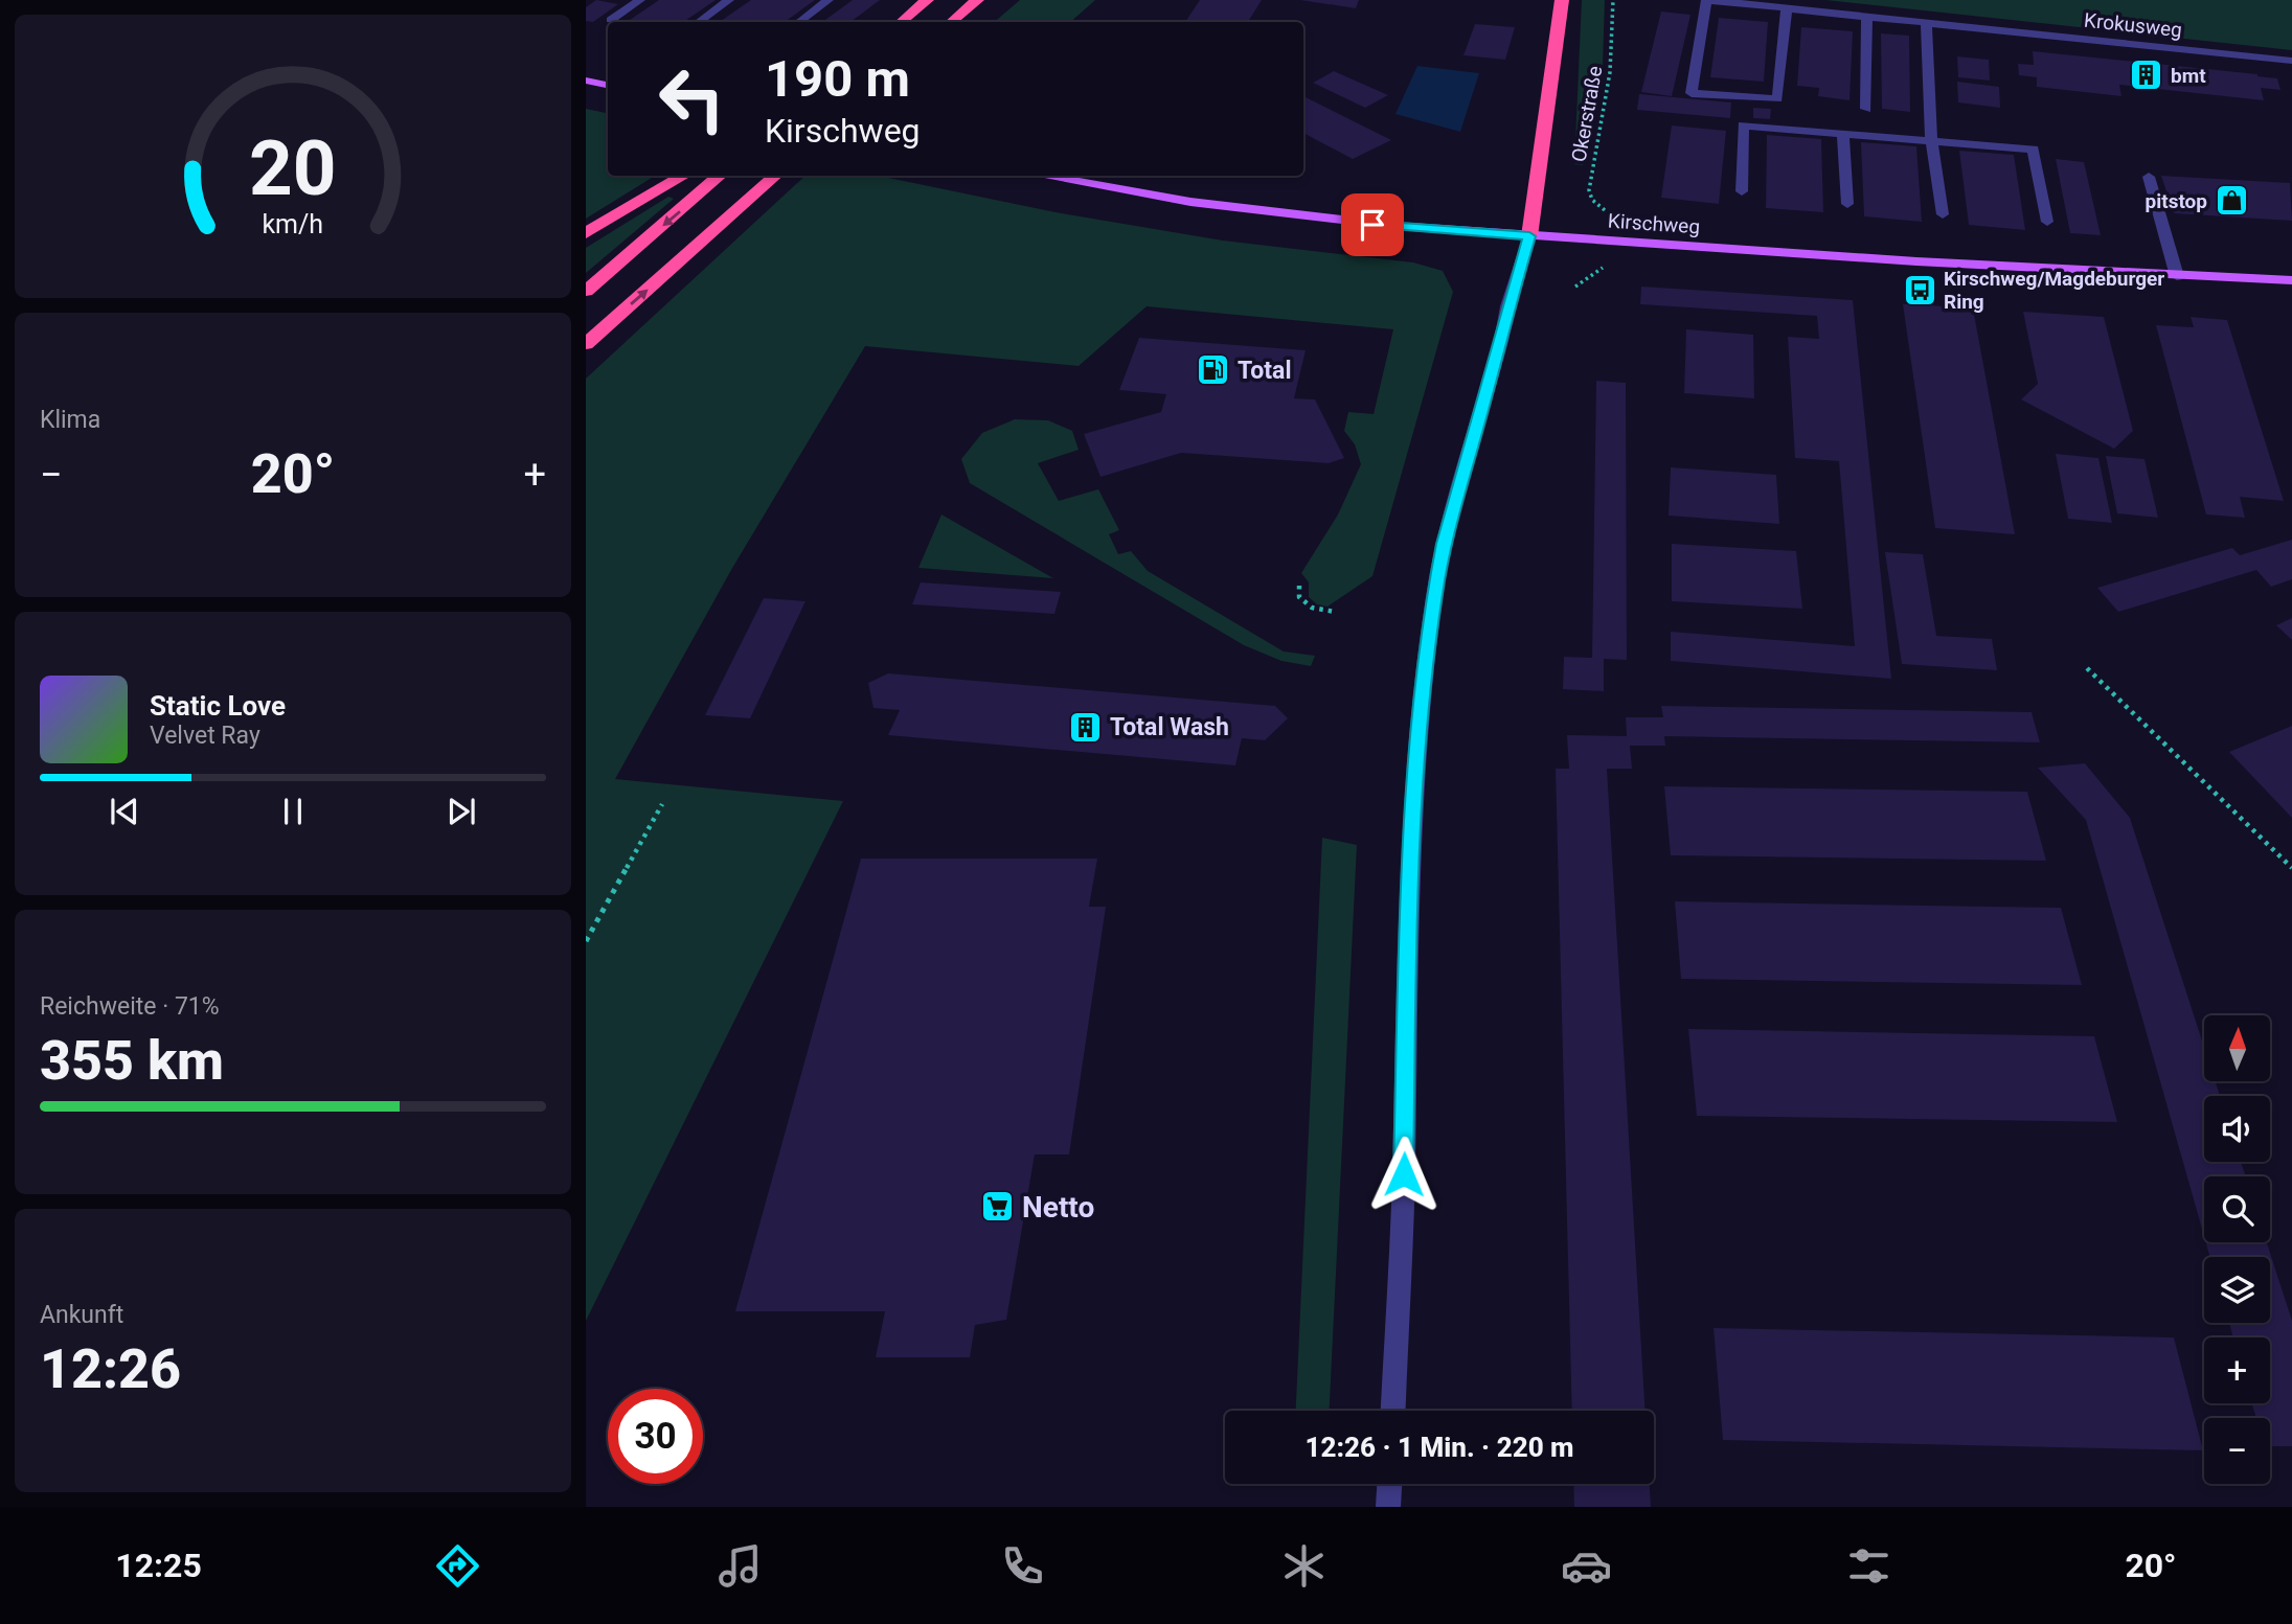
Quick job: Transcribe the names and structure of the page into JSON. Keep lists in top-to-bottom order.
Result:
{
  "streets": {
    "main road": ["Kirschweg"],
    "street": ["Krokusweg"],
    "path": ["Okerstraße"]
  },
  "places": {
    "building": ["bmt", "Total Wash"],
    "shop": ["pitstop"],
    "bus stop": ["Kirschweg/Magdeburger Ring"],
    "fuel station": ["Total"],
    "supermarket": ["Netto"]
  },
  "north": "top",
  "page": {
    "turn": ["190 m", "Kirschweg"],
    "tile": [
      "Klima",
      ["Reichweite · 71%", "355 km"],
      ["Ankunft", "12:26"]
    ],
    "heat": ["−", "20°", "+"],
    "song": ["Static Love", "Velvet Ray"],
    "map_buttons": ["+", "−"],
    "limit": "30",
    "trip": "12:26 · 1 Min. · 220 m",
    "tabs": ["12:25", "20°"],
    "gauge": ["20", "km/h"]
  }
}
